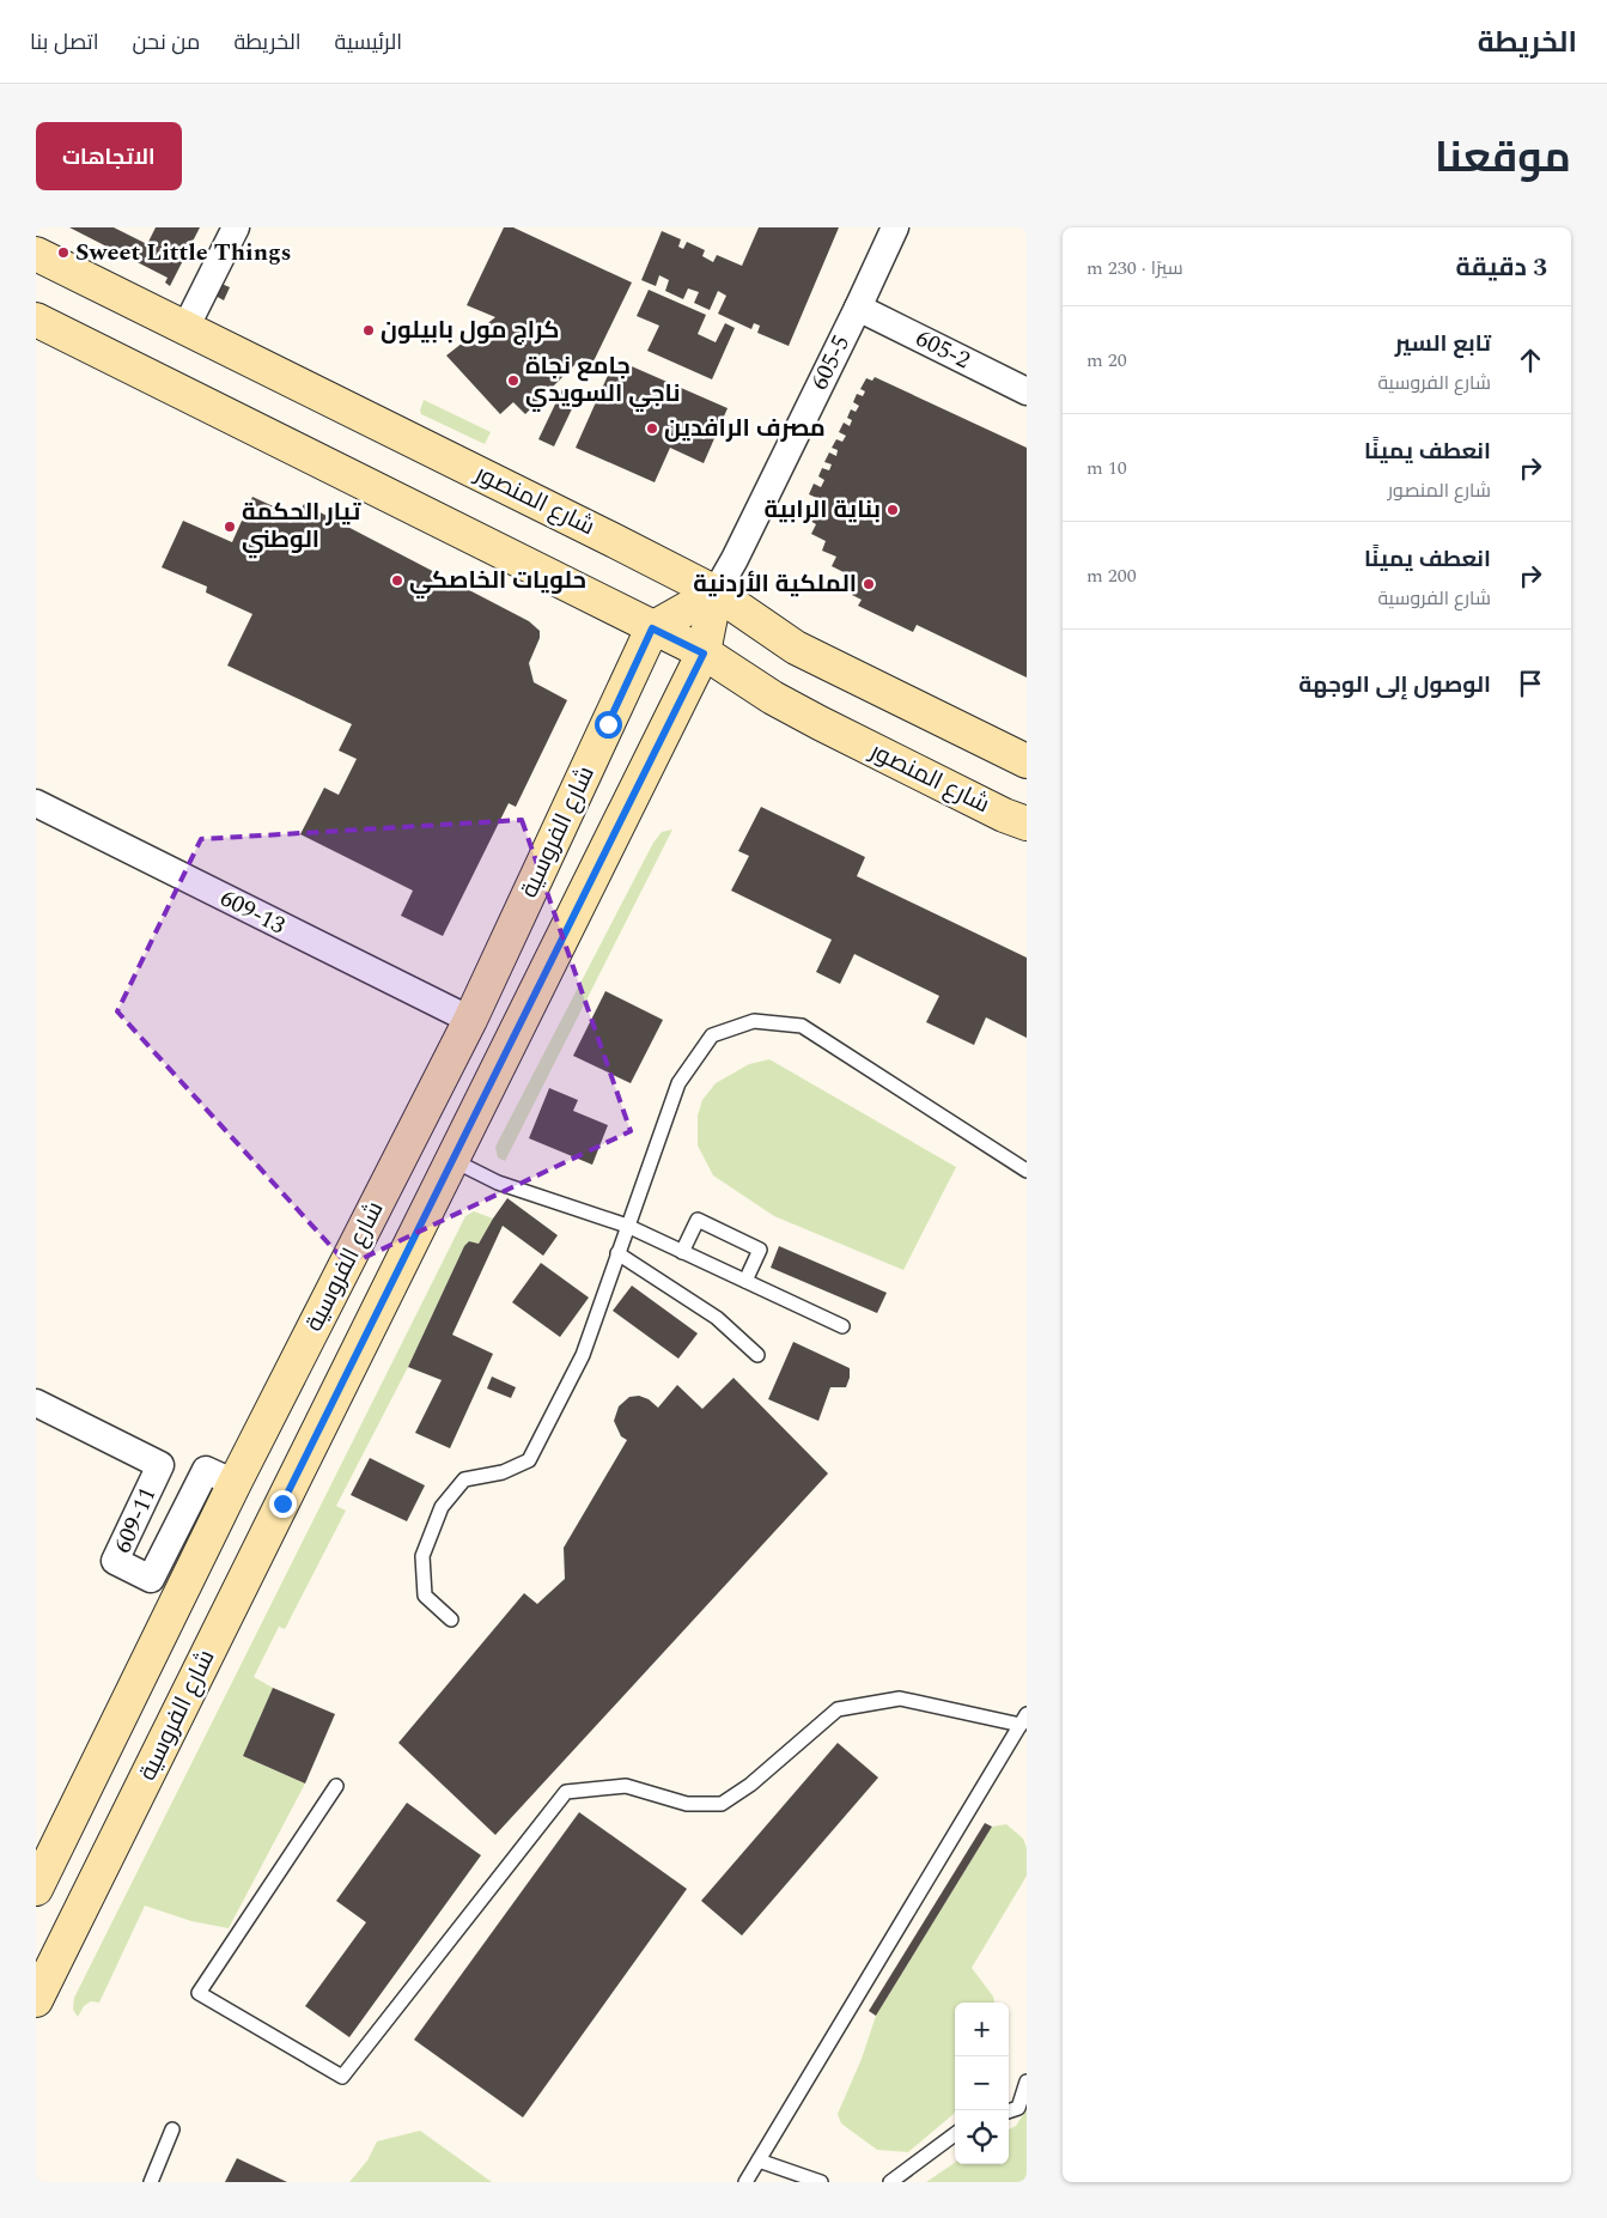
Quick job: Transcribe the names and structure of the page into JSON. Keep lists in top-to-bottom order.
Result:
{
  "streets": {
    "street": [
      "605-2",
      "605-5",
      "شارع المنصور",
      "شارع الفروسية",
      "609-13",
      "609-11"
    ]
  },
  "crossings": [
    ["605-2", "605-5"],
    ["605-5", "شارع المنصور"],
    ["605-5", "شارع الفروسية"],
    ["شارع المنصور", "شارع الفروسية"],
    ["شارع الفروسية", "609-13"],
    ["شارع الفروسية", "609-11"]
  ],
  "places": [
    "Sweet Little Things",
    "كراج مول بابيلون",
    "جامع نجاة ناجي السويدي",
    "مصرف الرافدين",
    "بناية الرابية",
    "تيار الحكمة الوطني",
    "حلويات الخاصكي",
    "الملكية الأردنية"
  ],
  "page": {
    "header": "الخريطة",
    "nav": [
      "الرئيسية",
      "الخريطة",
      "من نحن",
      "اتصل بنا"
    ],
    "title": "موقعنا",
    "buttons": "الاتجاهات",
    "heading": ["3 دقيقة", "سيرًا · 230 m"],
    "list": [
      ["تابع السير", "شارع الفروسية", "20 m"],
      ["انعطف يمينًا", "شارع المنصور", "10 m"],
      ["انعطف يمينًا", "شارع الفروسية", "200 m"],
      "الوصول إلى الوجهة"
    ],
    "map_buttons": ["+", "−"]
  }
}
